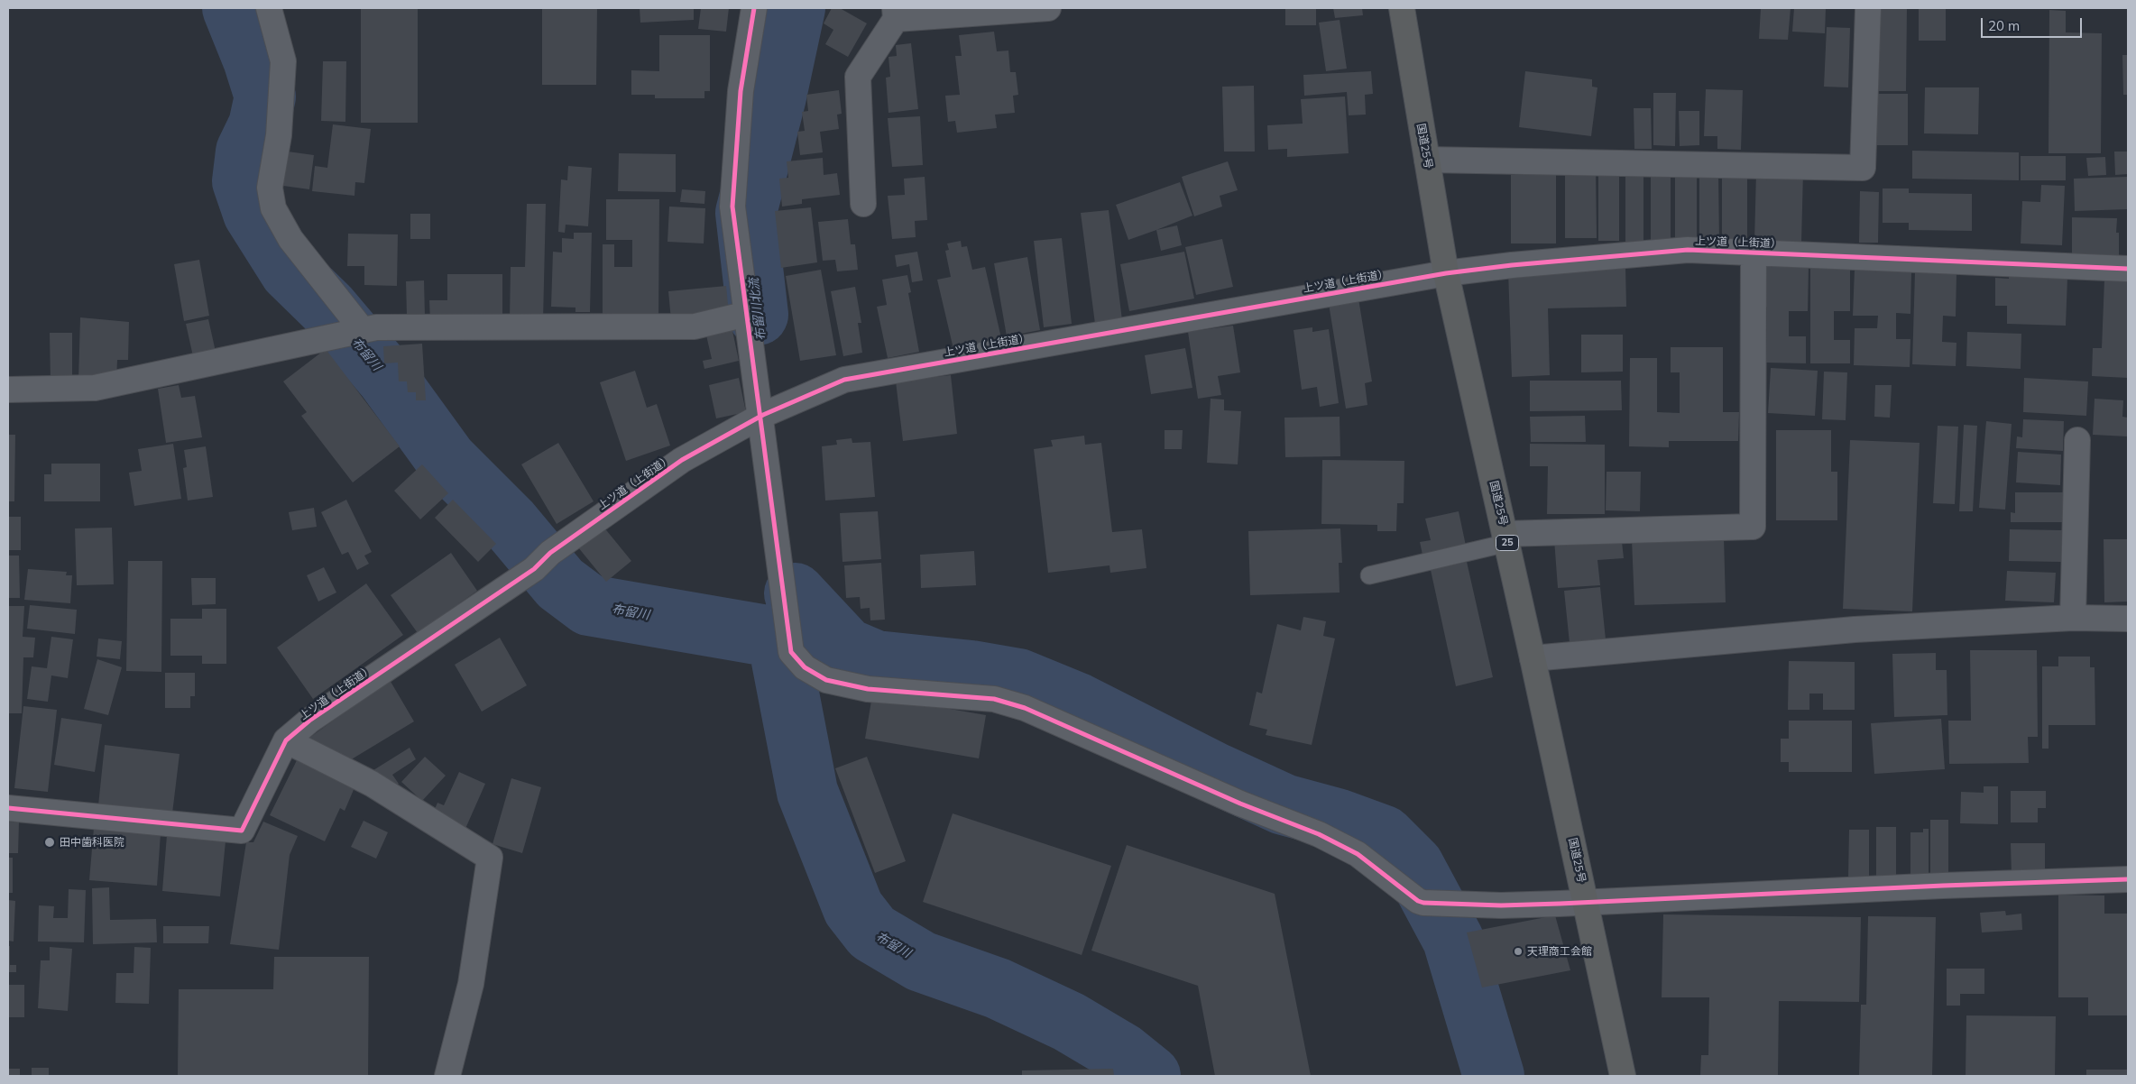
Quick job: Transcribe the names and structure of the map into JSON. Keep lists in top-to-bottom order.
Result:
{
  "streets": {
    "highway": ["国道25号", "25"],
    "street": ["上ツ道（上街道）"]
  },
  "crossings": [
    ["国道25号", "上ツ道（上街道）"]
  ],
  "water": ["布留川北流", "布留川"],
  "places": ["田中歯科医院", "天理商工会館"],
  "scale_bar": "20 m"
}
